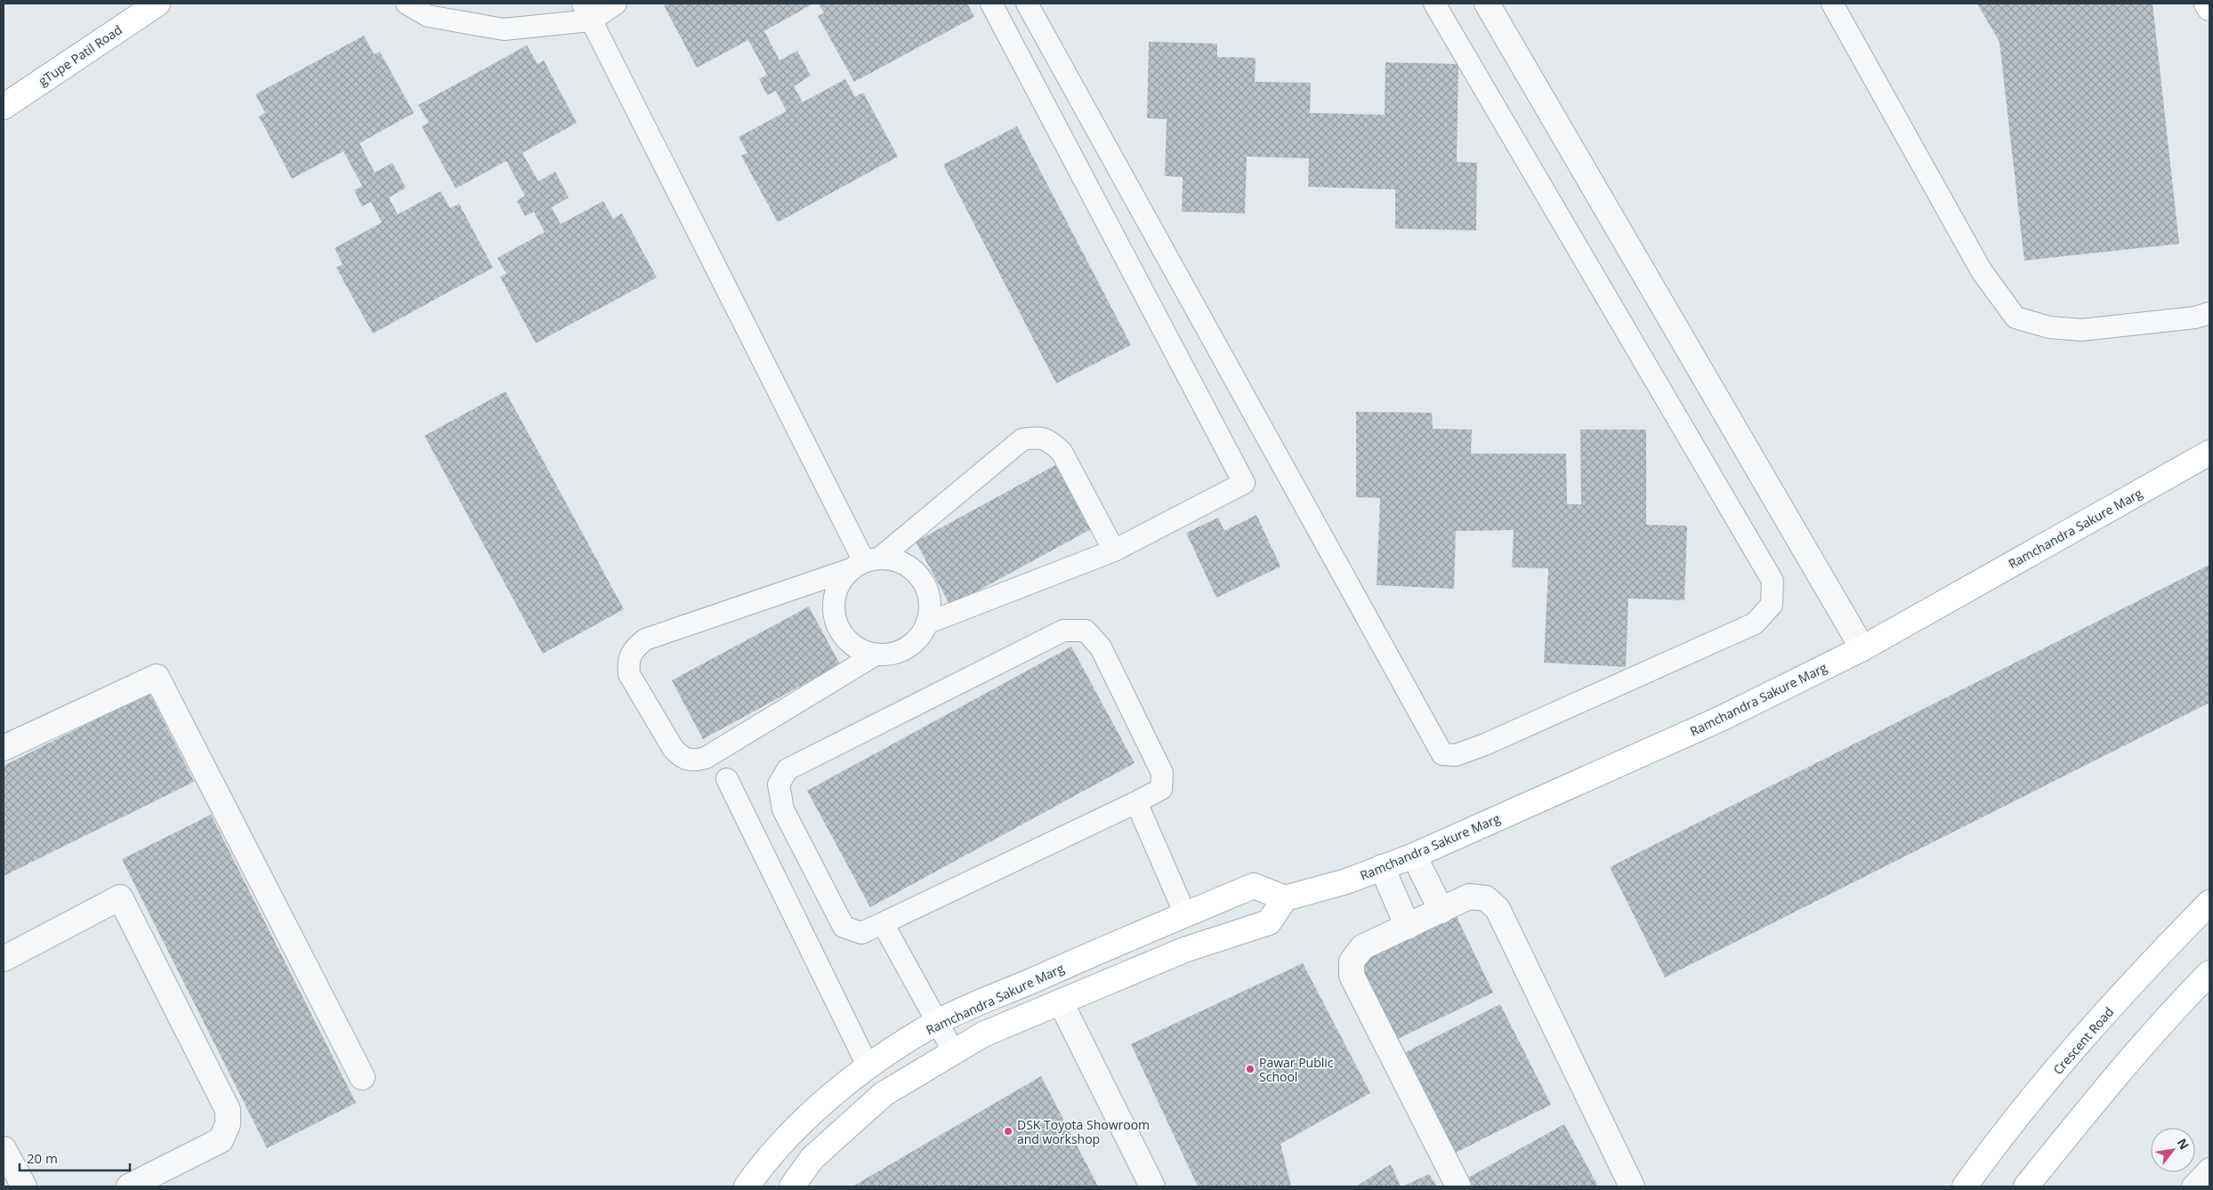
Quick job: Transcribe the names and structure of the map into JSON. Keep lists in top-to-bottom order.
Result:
{
  "streets": {
    "street": ["gTupe Patil Road", "Ramchandra Sakure Marg", "Crescent Road"]
  },
  "places": ["Pawar Public School", "DSK Toyota Showroom and workshop"],
  "scale_bar": "20 m",
  "north": "top right"
}
